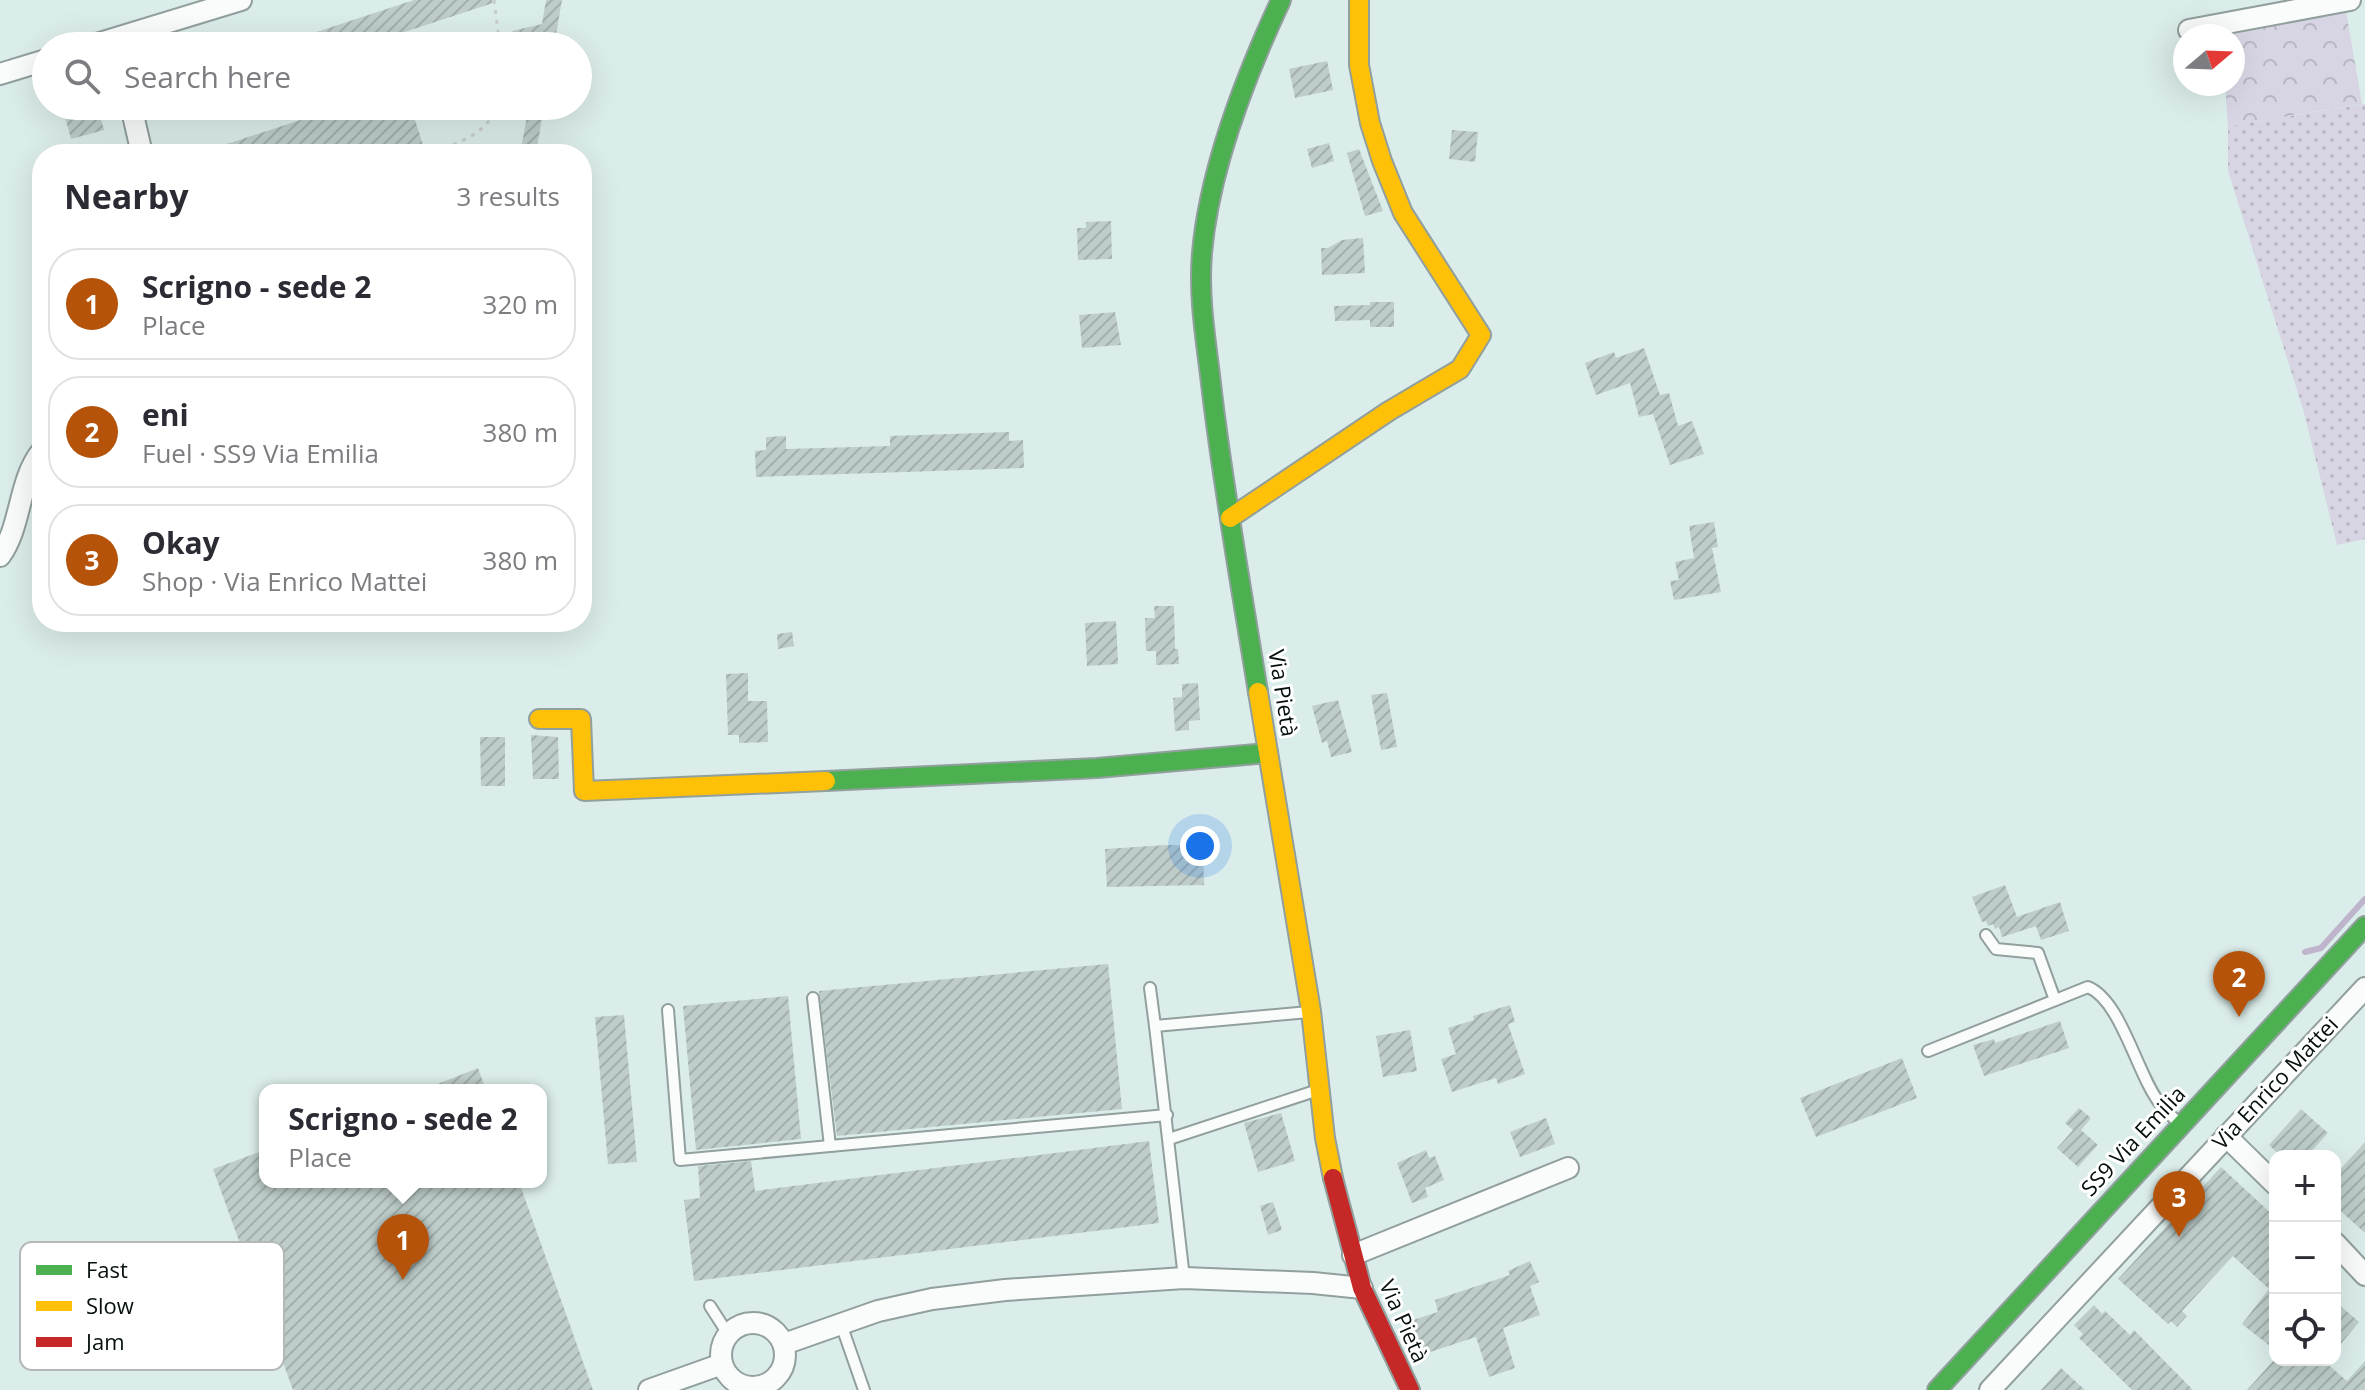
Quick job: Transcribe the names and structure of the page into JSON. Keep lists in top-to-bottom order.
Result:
{
  "streets": {
    "street": ["Via Pietà", "Via Enrico Mattei", "SS9 Via Emilia"]
  },
  "legend": ["Fast", "Slow", "Jam"],
  "north": "right",
  "page": {
    "search": "Search here",
    "heading": ["Nearby", "3 results"],
    "list": [
      {
        "mark": "1",
        "name": "Scrigno - sede 2",
        "note": "Place",
        "value": "320 m"
      },
      {
        "mark": "2",
        "name": "eni",
        "note": "Fuel · SS9 Via Emilia",
        "value": "380 m"
      },
      {
        "mark": "3",
        "name": "Okay",
        "note": "Shop · Via Enrico Mattei",
        "value": "380 m"
      }
    ],
    "pins": ["2", "3", "1"],
    "popup": ["Scrigno - sede 2", "Place"],
    "map_buttons": ["+", "−"]
  }
}
